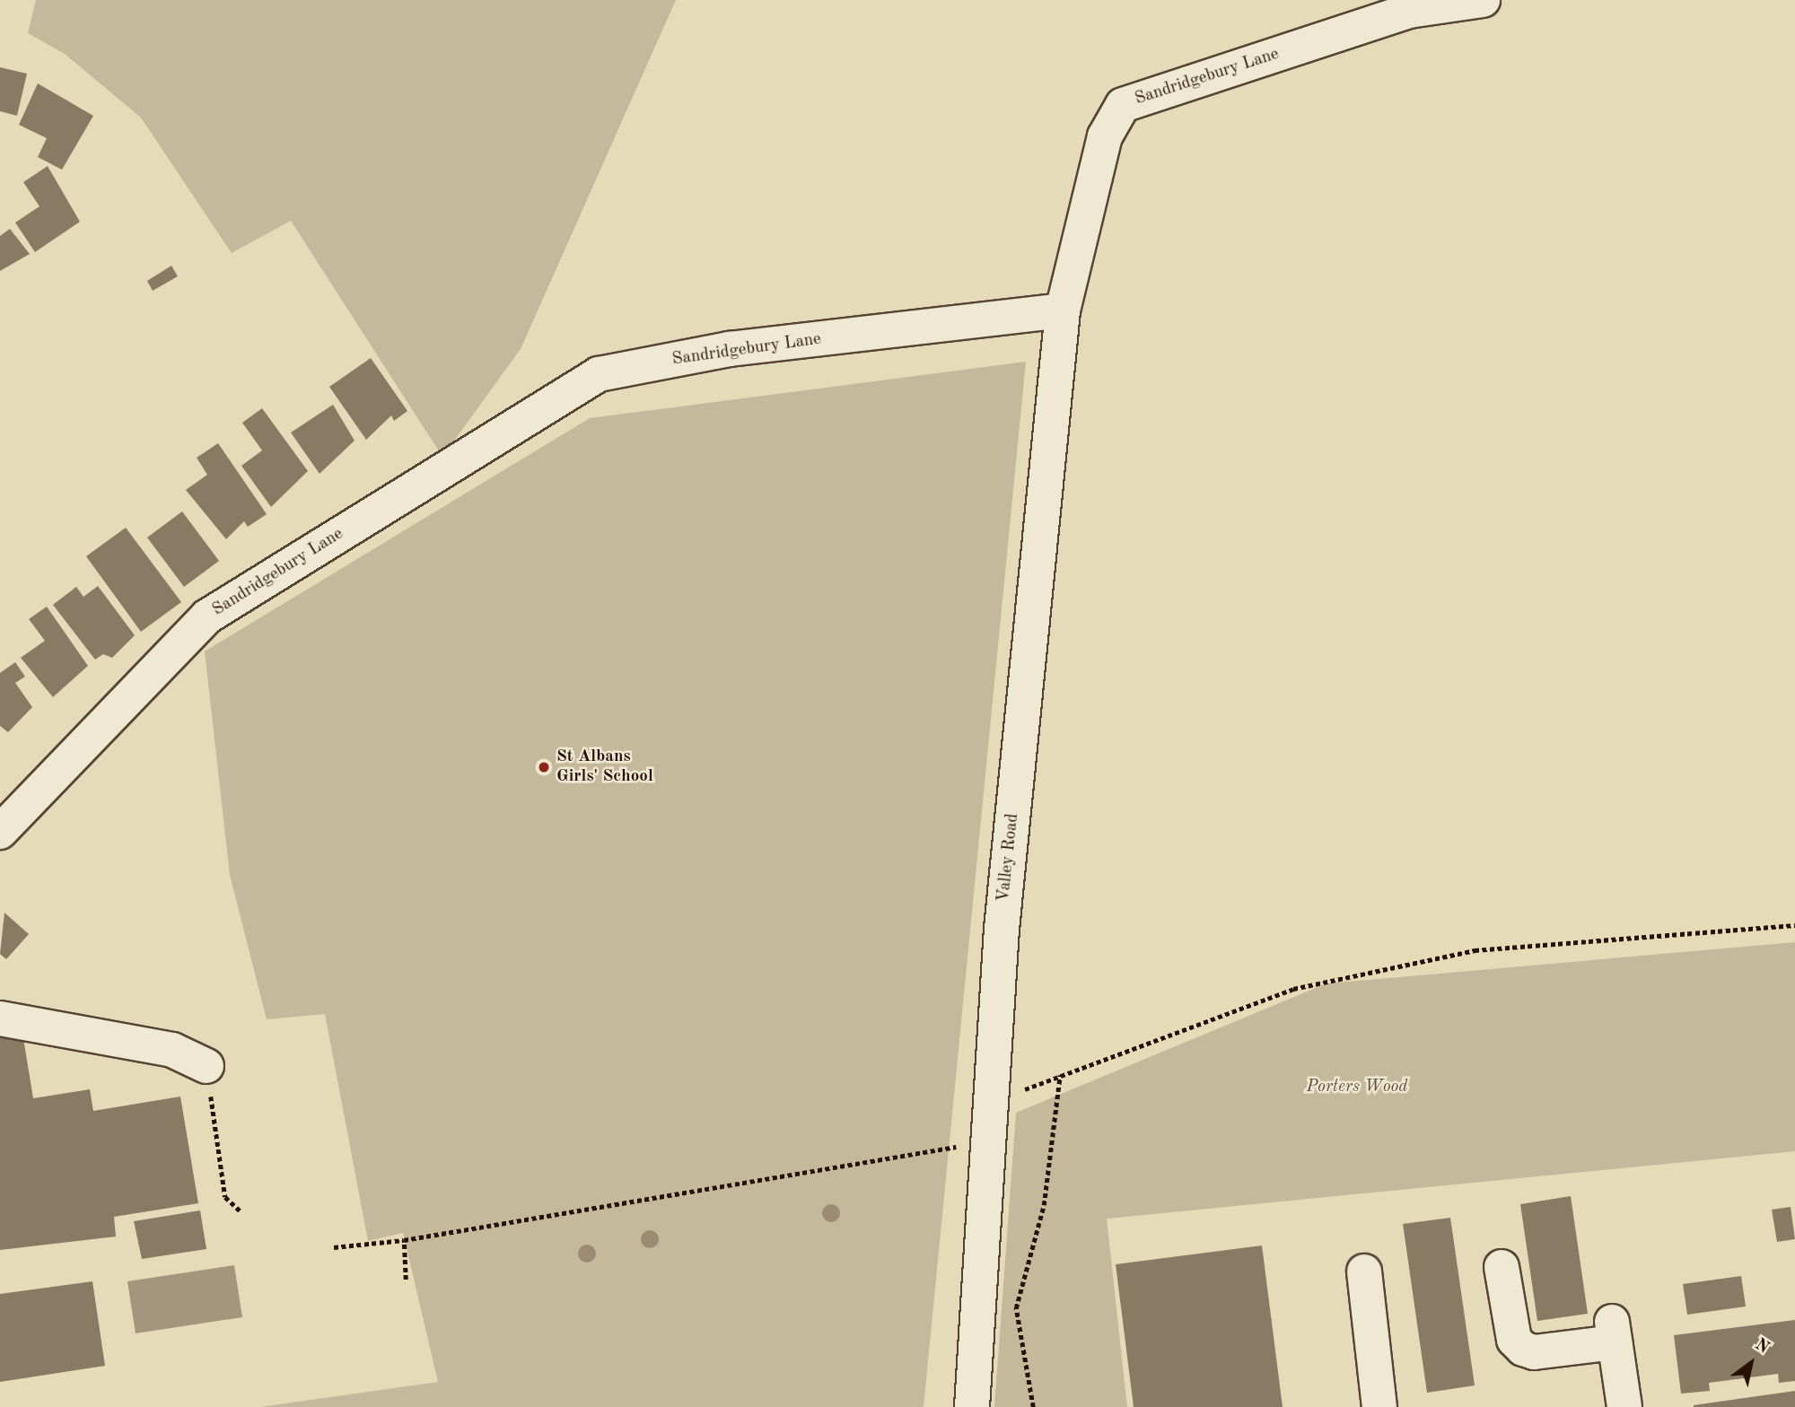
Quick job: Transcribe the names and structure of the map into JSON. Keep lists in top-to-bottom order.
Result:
{
  "streets": {
    "street": ["Sandridgebury Lane", "Valley Road"]
  },
  "crossings": [
    ["Sandridgebury Lane", "Valley Road"]
  ],
  "parks": ["Porters Wood"],
  "places": ["St Albans Girls' School"],
  "north": "top right"
}
